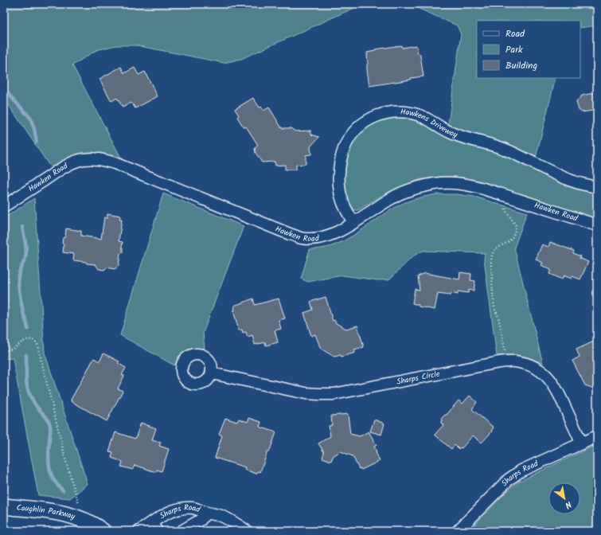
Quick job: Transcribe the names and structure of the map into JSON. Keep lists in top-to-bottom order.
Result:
{
  "streets": {
    "street": [
      "Hawkens Driveway",
      "Hawken Road",
      "Sharps Circle",
      "Sharps Road",
      "Caughlin Parkway"
    ]
  },
  "crossings": [
    ["Hawkens Driveway", "Hawken Road"],
    ["Sharps Circle", "Sharps Road"]
  ],
  "legend": ["Road", "Park", "Building"],
  "north": "bottom right"
}
